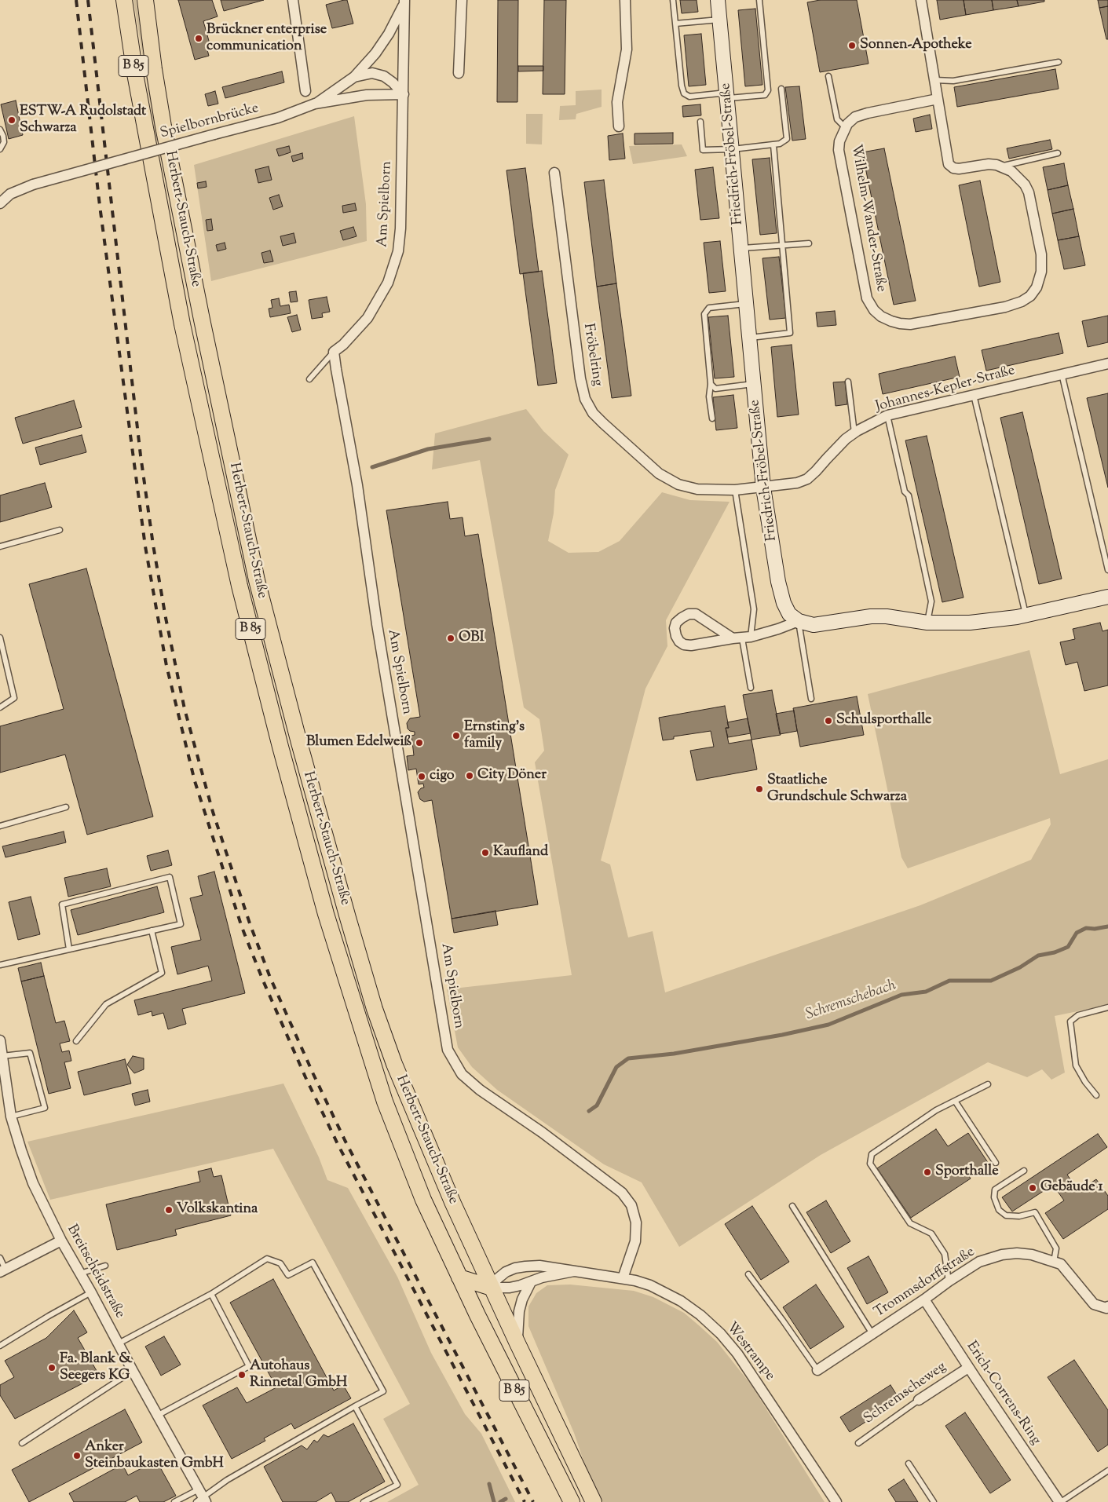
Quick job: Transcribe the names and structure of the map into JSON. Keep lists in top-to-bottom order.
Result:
{
  "streets": {
    "main road": ["B 85", "Herbert-Stauch-Straße"],
    "street": [
      "Spielbornbrücke",
      "Friedrich-Fröbel-Straße",
      "Am Spielborn",
      "Wilhelm-Wander-Straße",
      "Fröbelring",
      "Johannes-Kepler-Straße",
      "Breitscheidstraße",
      "Trommsdorffstraße",
      "Westrampe",
      "Schremscheweg",
      "Erich-Correns-Ring"
    ]
  },
  "crossings": [
    ["Spielbornbrücke", "Am Spielborn"],
    ["Friedrich-Fröbel-Straße", "Fröbelring"],
    ["Friedrich-Fröbel-Straße", "Johannes-Kepler-Straße"],
    ["Am Spielborn", "Westrampe"],
    ["Herbert-Stauch-Straße", "Westrampe"],
    ["Fröbelring", "Johannes-Kepler-Straße"],
    ["Trommsdorffstraße", "Erich-Correns-Ring"],
    ["Schremscheweg", "Erich-Correns-Ring"]
  ],
  "water": ["Schremschebach"],
  "places": [
    "Brückner enterprise communication",
    "Sonnen-Apotheke",
    "ESTW-A Rudolstadt Schwarza",
    "OBI",
    "Schulsporthalle",
    "Ernsting's family",
    "Blumen Edelweiß",
    "City Döner",
    "cigo",
    "Staatliche Grundschule Schwarza",
    "Kaufland",
    "Sporthalle",
    "Gebäude 1",
    "Volkskantina",
    "Fa. Blank & Seegers KG",
    "Autohaus Rinnetal GmbH",
    "Anker Steinbaukasten GmbH"
  ]
}
